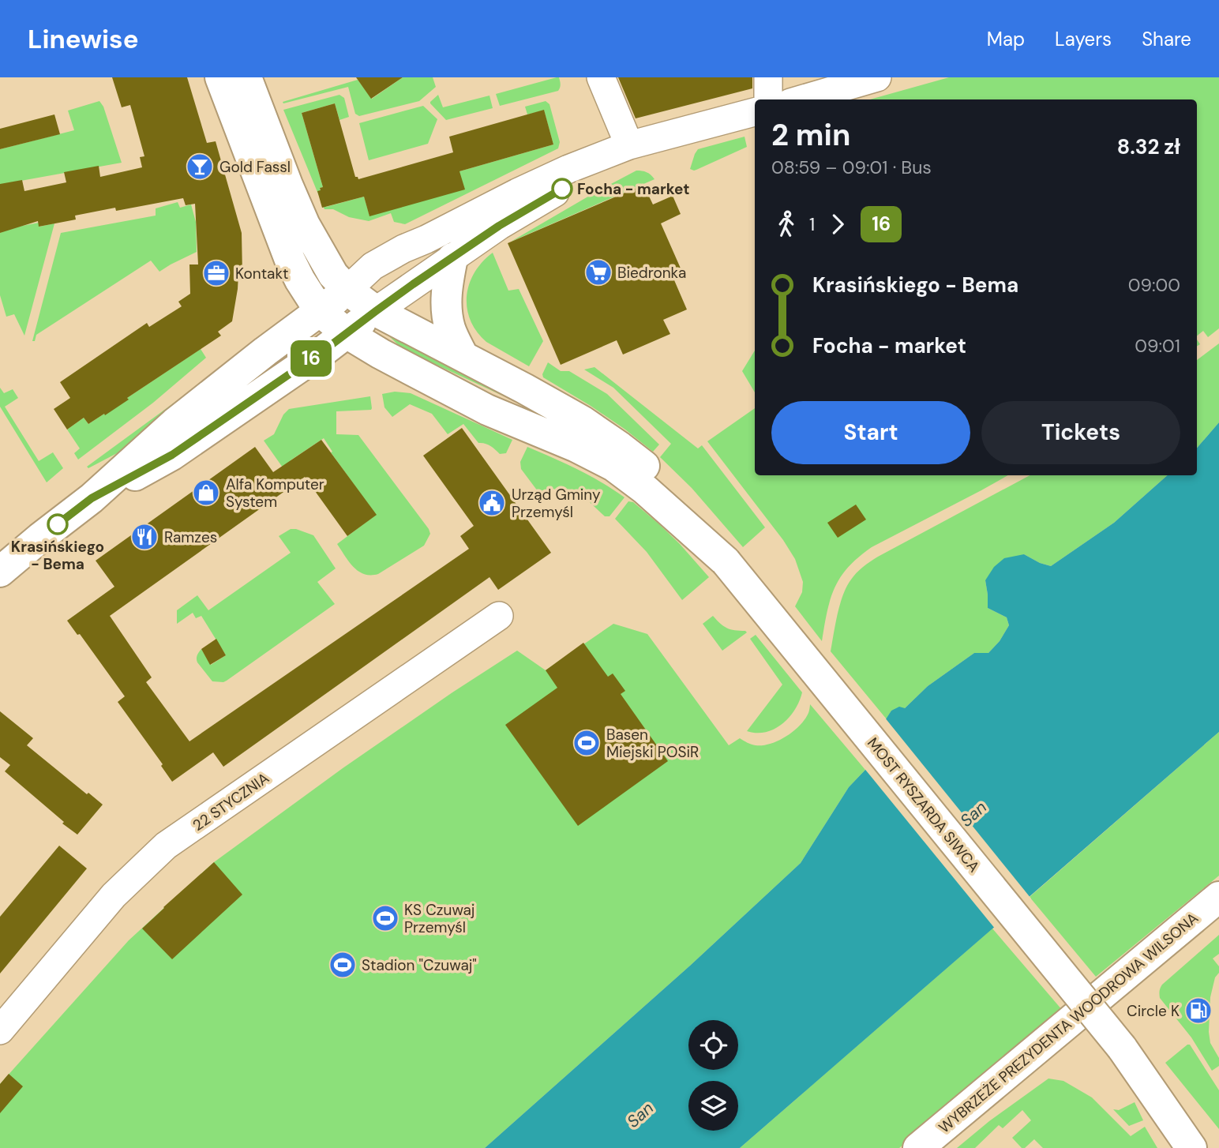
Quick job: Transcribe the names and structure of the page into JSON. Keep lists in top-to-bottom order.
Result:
{
  "streets": {
    "main road": ["MOST RYSZARDA SIWCA", "WYBRZEŻE PREZYDENTA WOODROWA WILSONA"],
    "street": ["22 STYCZNIA"]
  },
  "water": ["San"],
  "places": {
    "bar": ["Gold Fassl"],
    "other": ["Focha - market", "Krasińskiego - Bema"],
    "supermarket": ["Biedronka"],
    "office": ["Kontakt"],
    "shop": ["Alfa Komputer System"],
    "public building": ["Urząd Gminy Przemyśl"],
    "restaurant": ["Ramzes"],
    "sports": ["Basen Miejski POSiR", "KS Czuwaj Przemyśl", "Stadion \"Czuwaj\""],
    "fuel station": ["Circle K"]
  },
  "lines": ["bus line 16"],
  "page": {
    "header": "Linewise",
    "nav": ["Map", "Layers", "Share"],
    "on_map": "16",
    "heading": ["2 min", "08:59 – 09:01 · Bus", "8.32 zł"],
    "legs": ["1", "16"],
    "list": [
      {
        "name": "Krasińskiego - Bema",
        "value": "09:00"
      },
      {
        "name": "Focha - market",
        "value": "09:01"
      }
    ],
    "buttons": ["Start", "Tickets"]
  }
}
